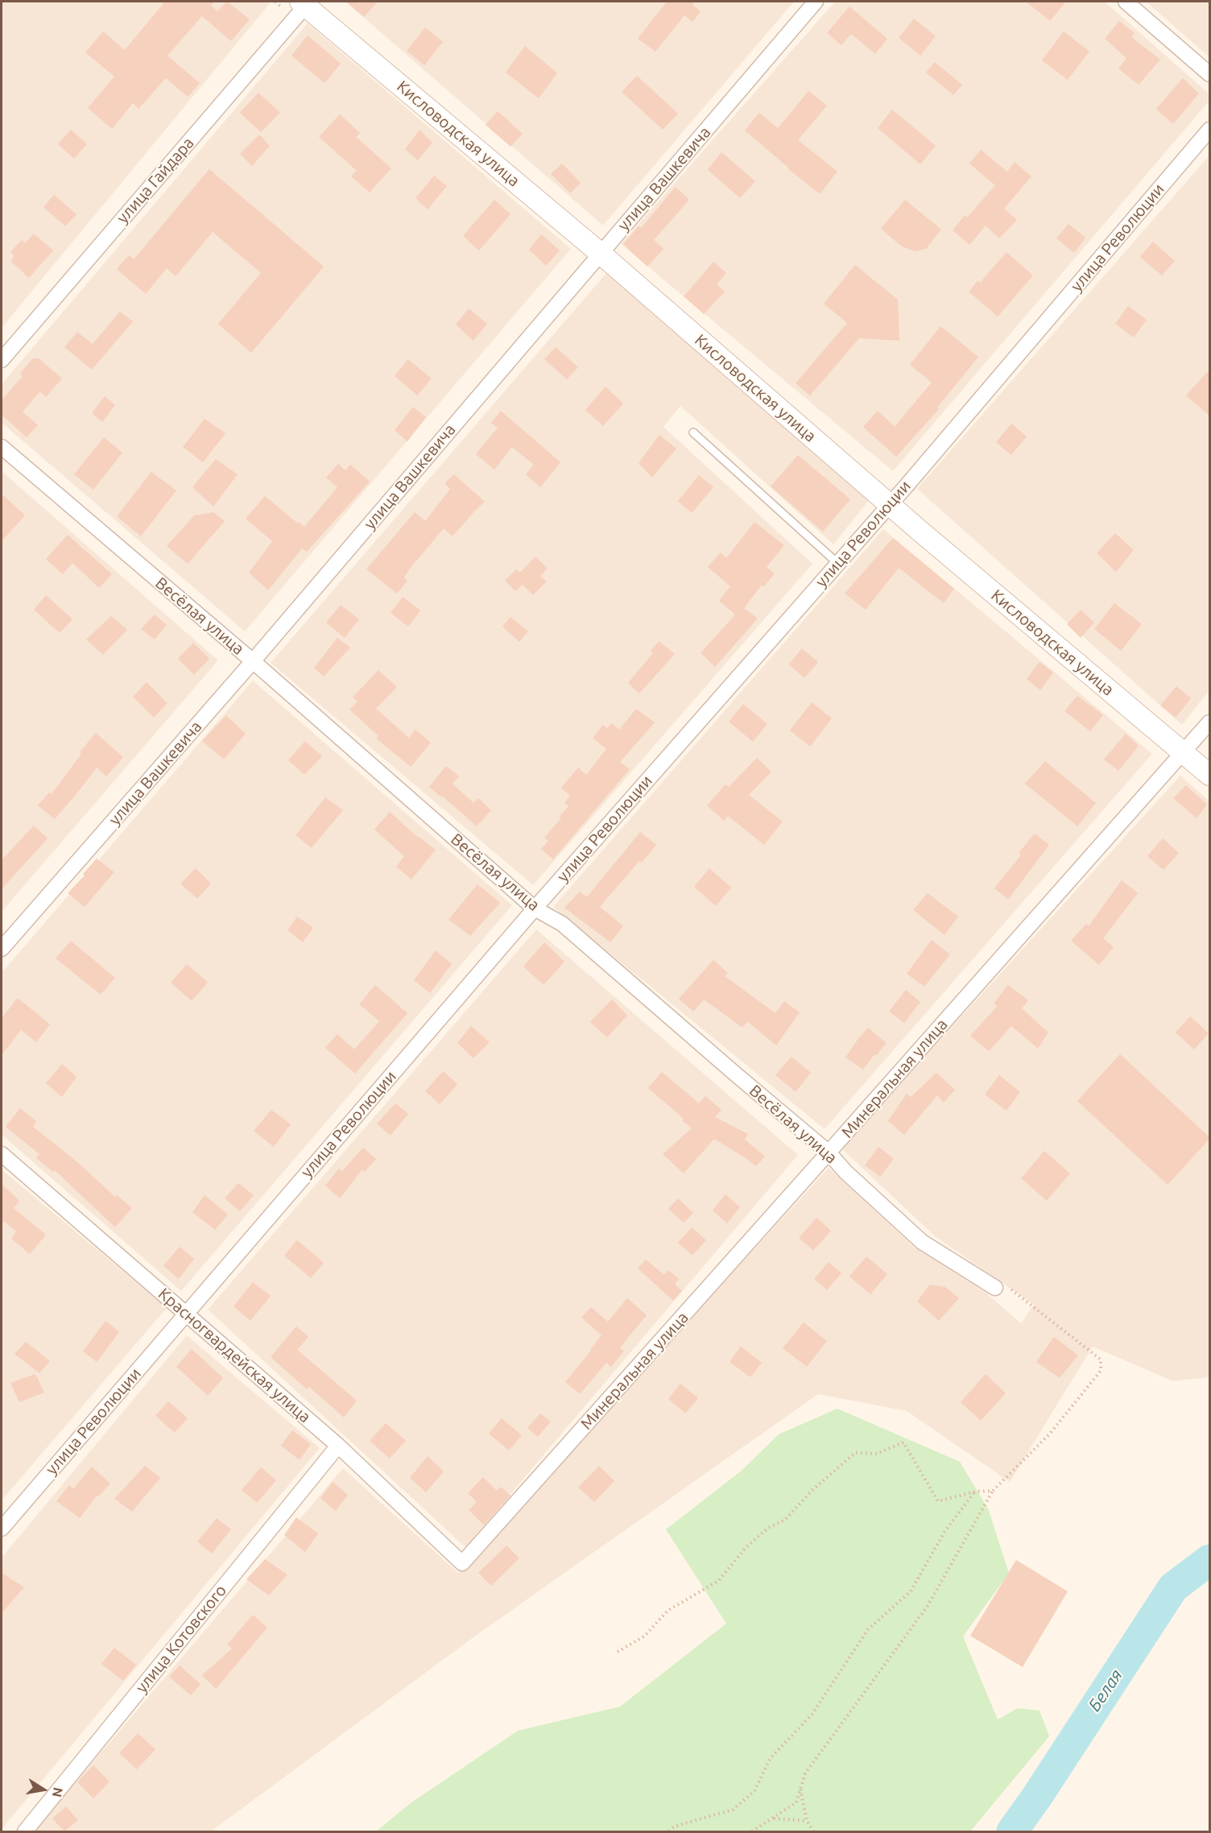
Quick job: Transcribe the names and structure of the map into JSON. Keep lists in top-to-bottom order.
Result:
{
  "streets": {
    "main road": ["Кисловодская улица"],
    "street": [
      "улица Вашкевича",
      "улица Гайдара",
      "улица Революции",
      "Весёлая улица",
      "Минеральная улица",
      "Красногвардейская улица",
      "улица Котовского"
    ]
  },
  "crossings": [
    ["Кисловодская улица", "улица Вашкевича"],
    ["Кисловодская улица", "улица Гайдара"],
    ["Кисловодская улица", "улица Революции"],
    ["Кисловодская улица", "Минеральная улица"],
    ["улица Вашкевича", "Весёлая улица"],
    ["улица Революции", "Весёлая улица"],
    ["улица Революции", "Красногвардейская улица"],
    ["Весёлая улица", "Минеральная улица"],
    ["Минеральная улица", "Красногвардейская улица"],
    ["Красногвардейская улица", "улица Котовского"]
  ],
  "water": ["Белая"],
  "north": "right"
}
